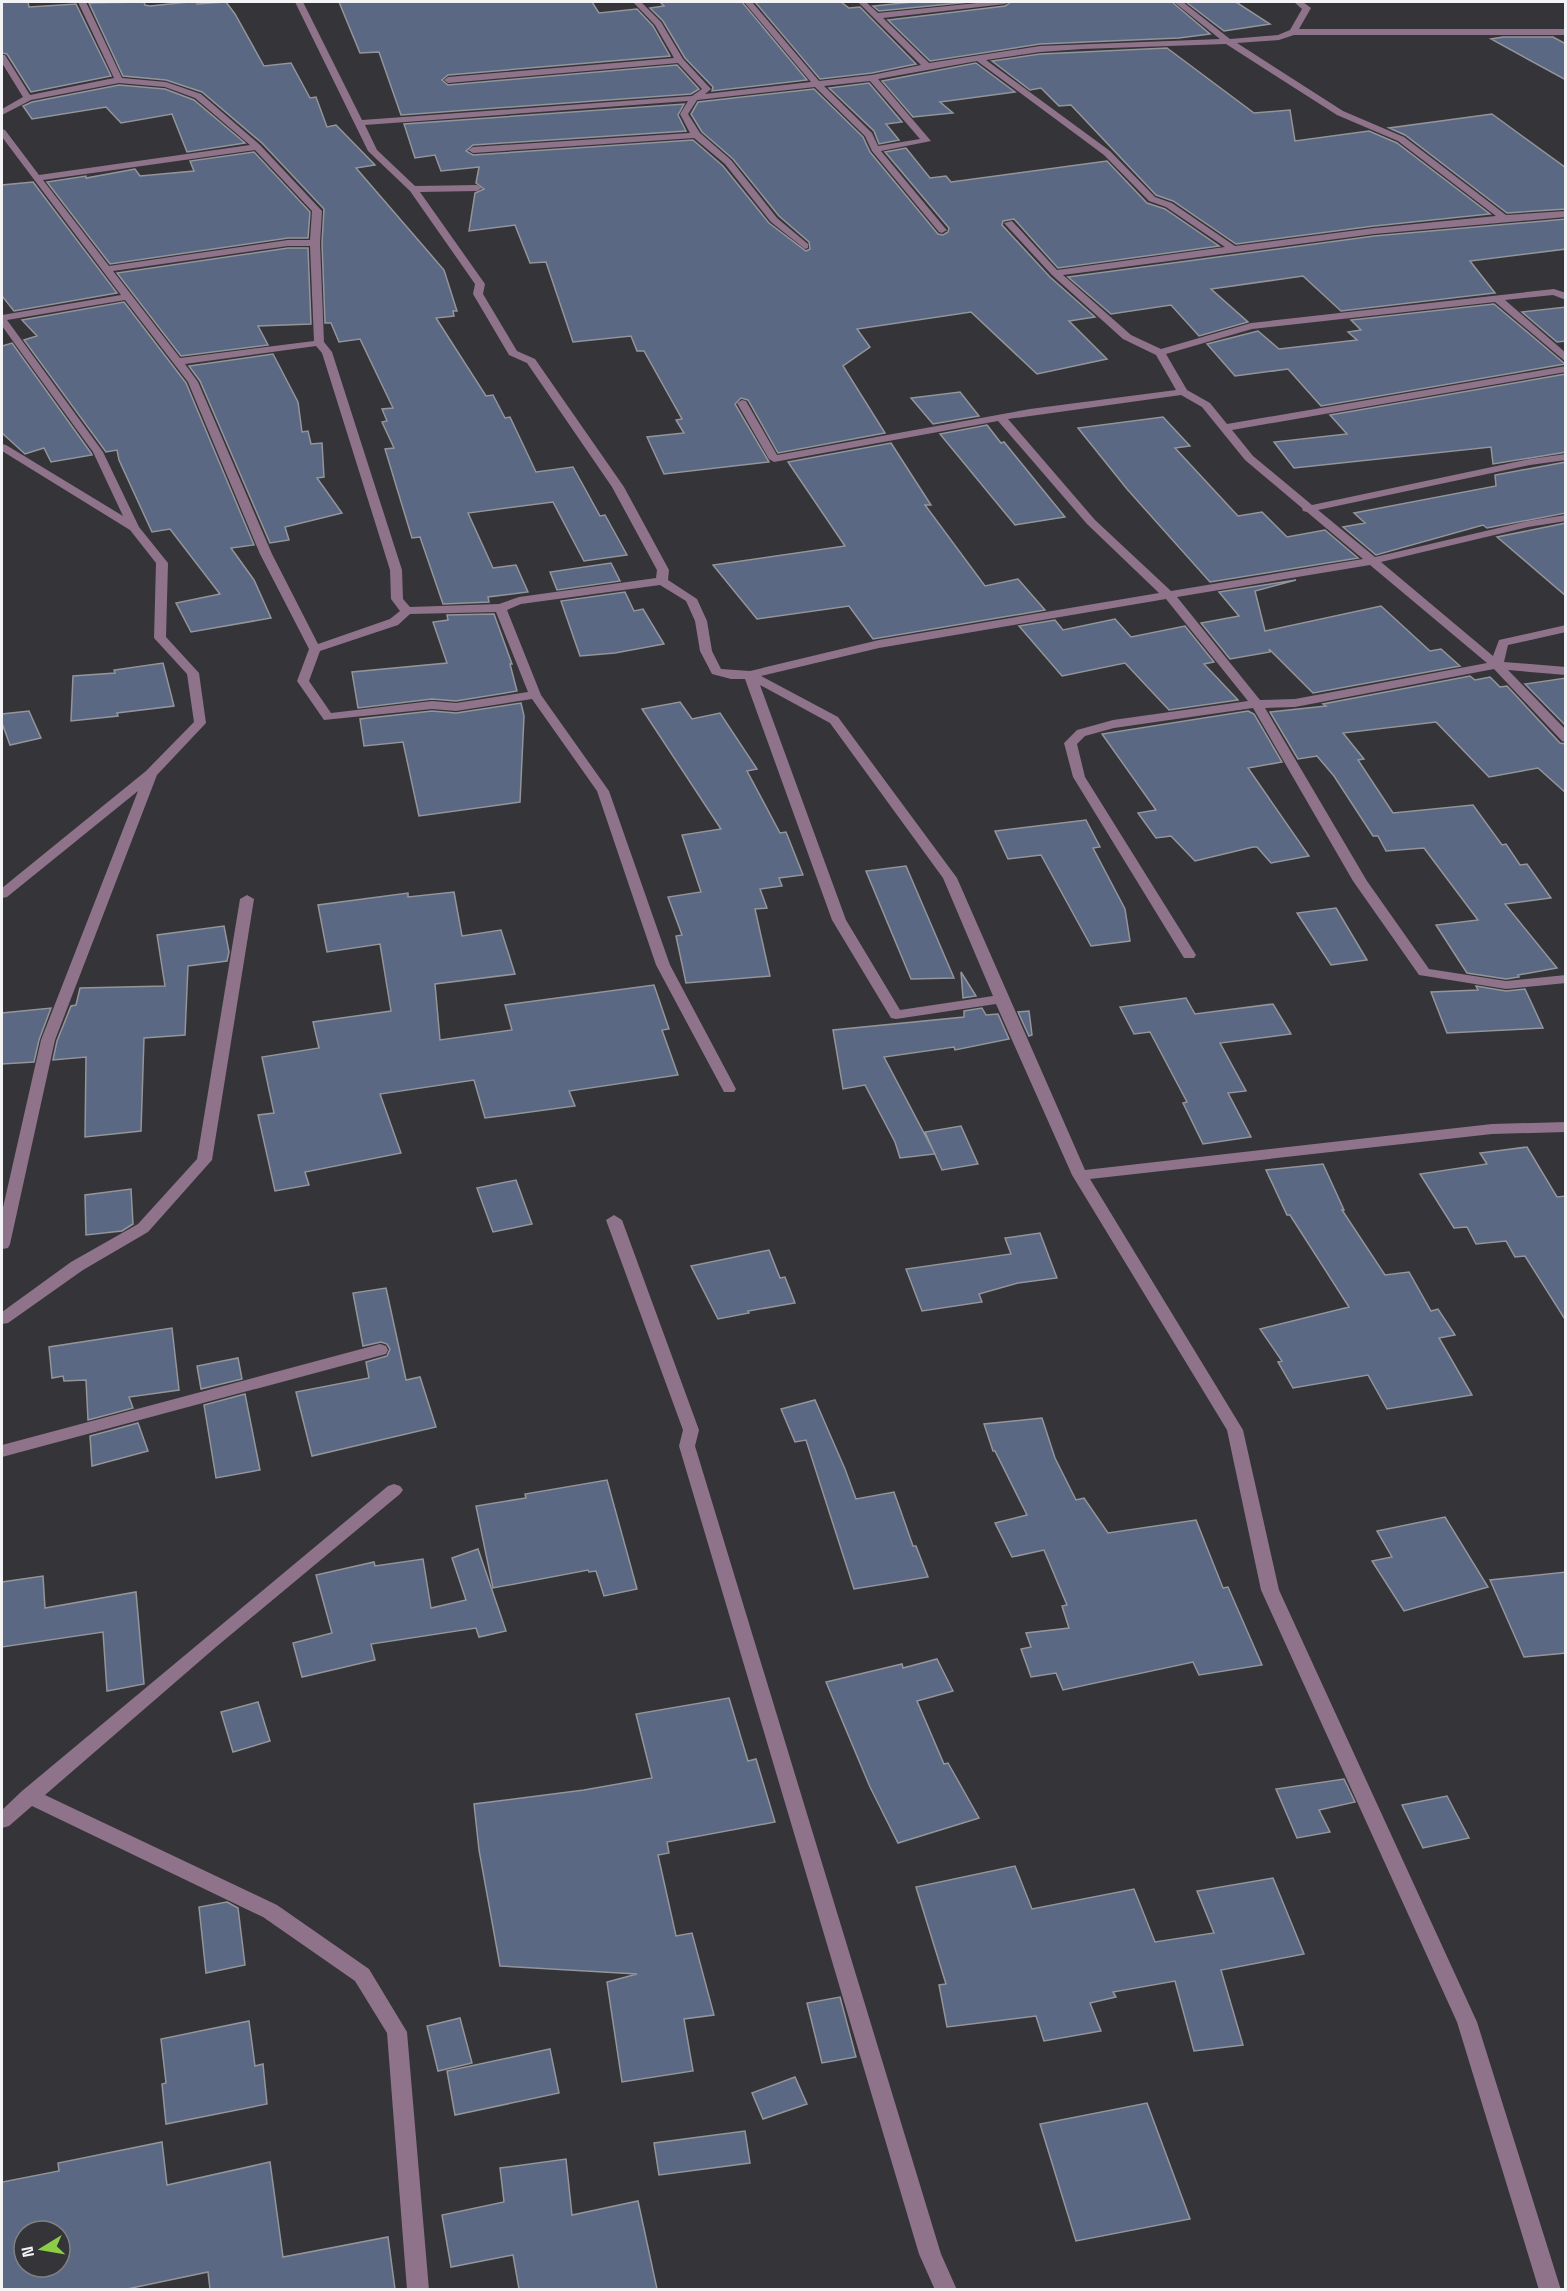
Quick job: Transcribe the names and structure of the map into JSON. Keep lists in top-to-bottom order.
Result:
{
  "north": "left"
}
